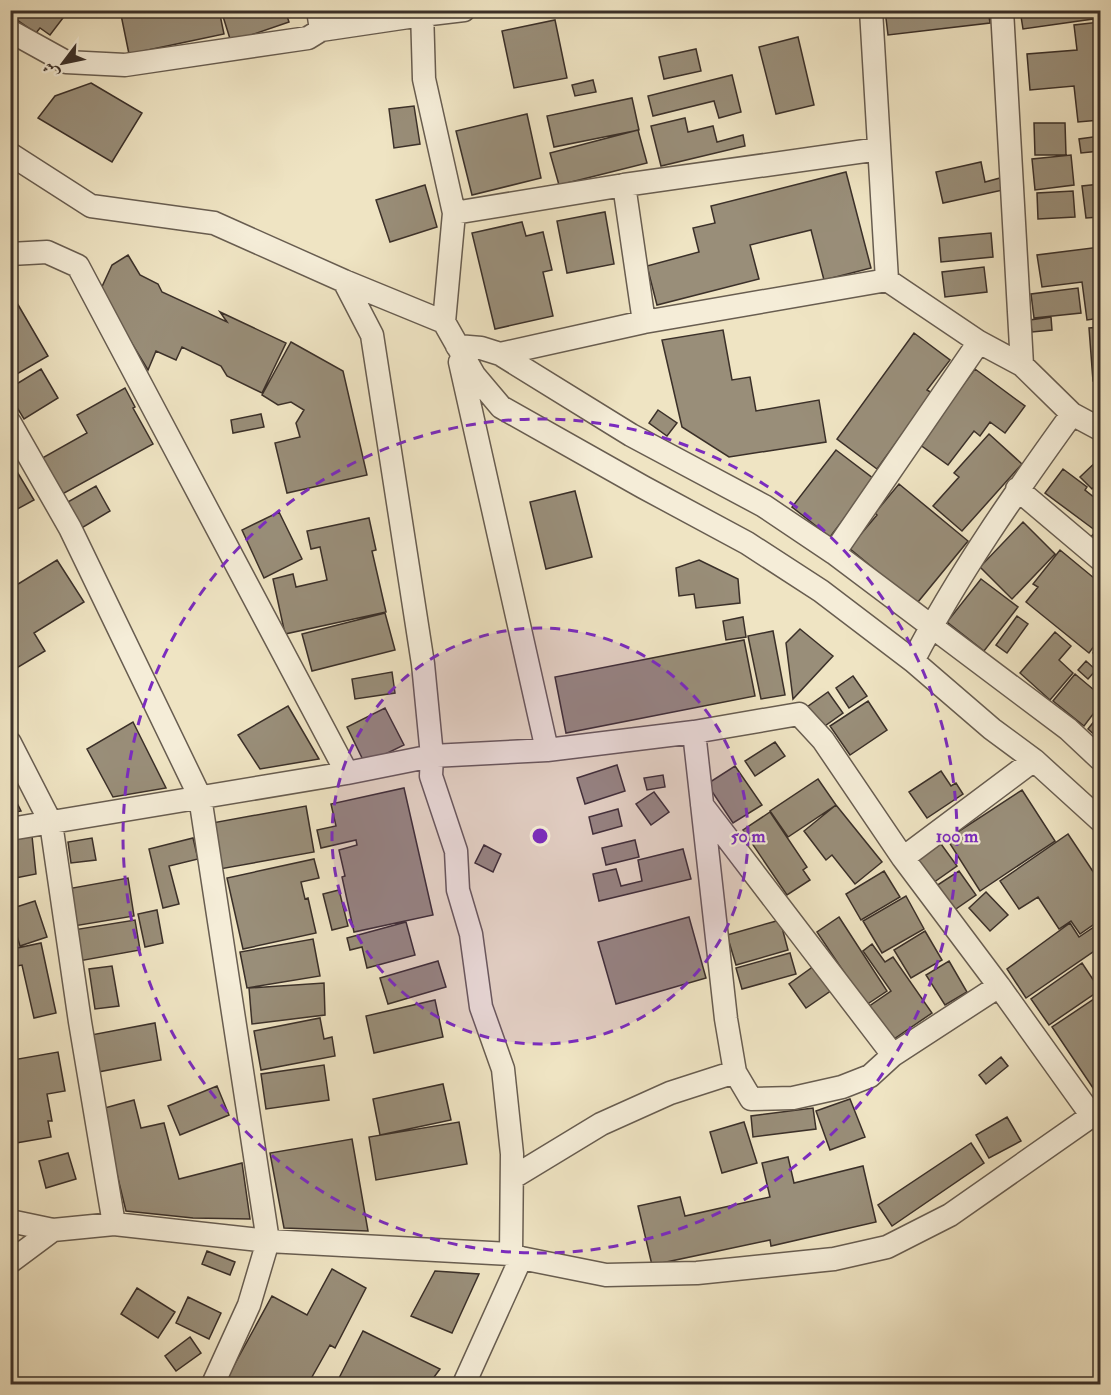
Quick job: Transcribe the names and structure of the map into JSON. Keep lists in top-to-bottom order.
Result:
{
  "north": "bottom left",
  "rings": ["50 m", "100 m"]
}
